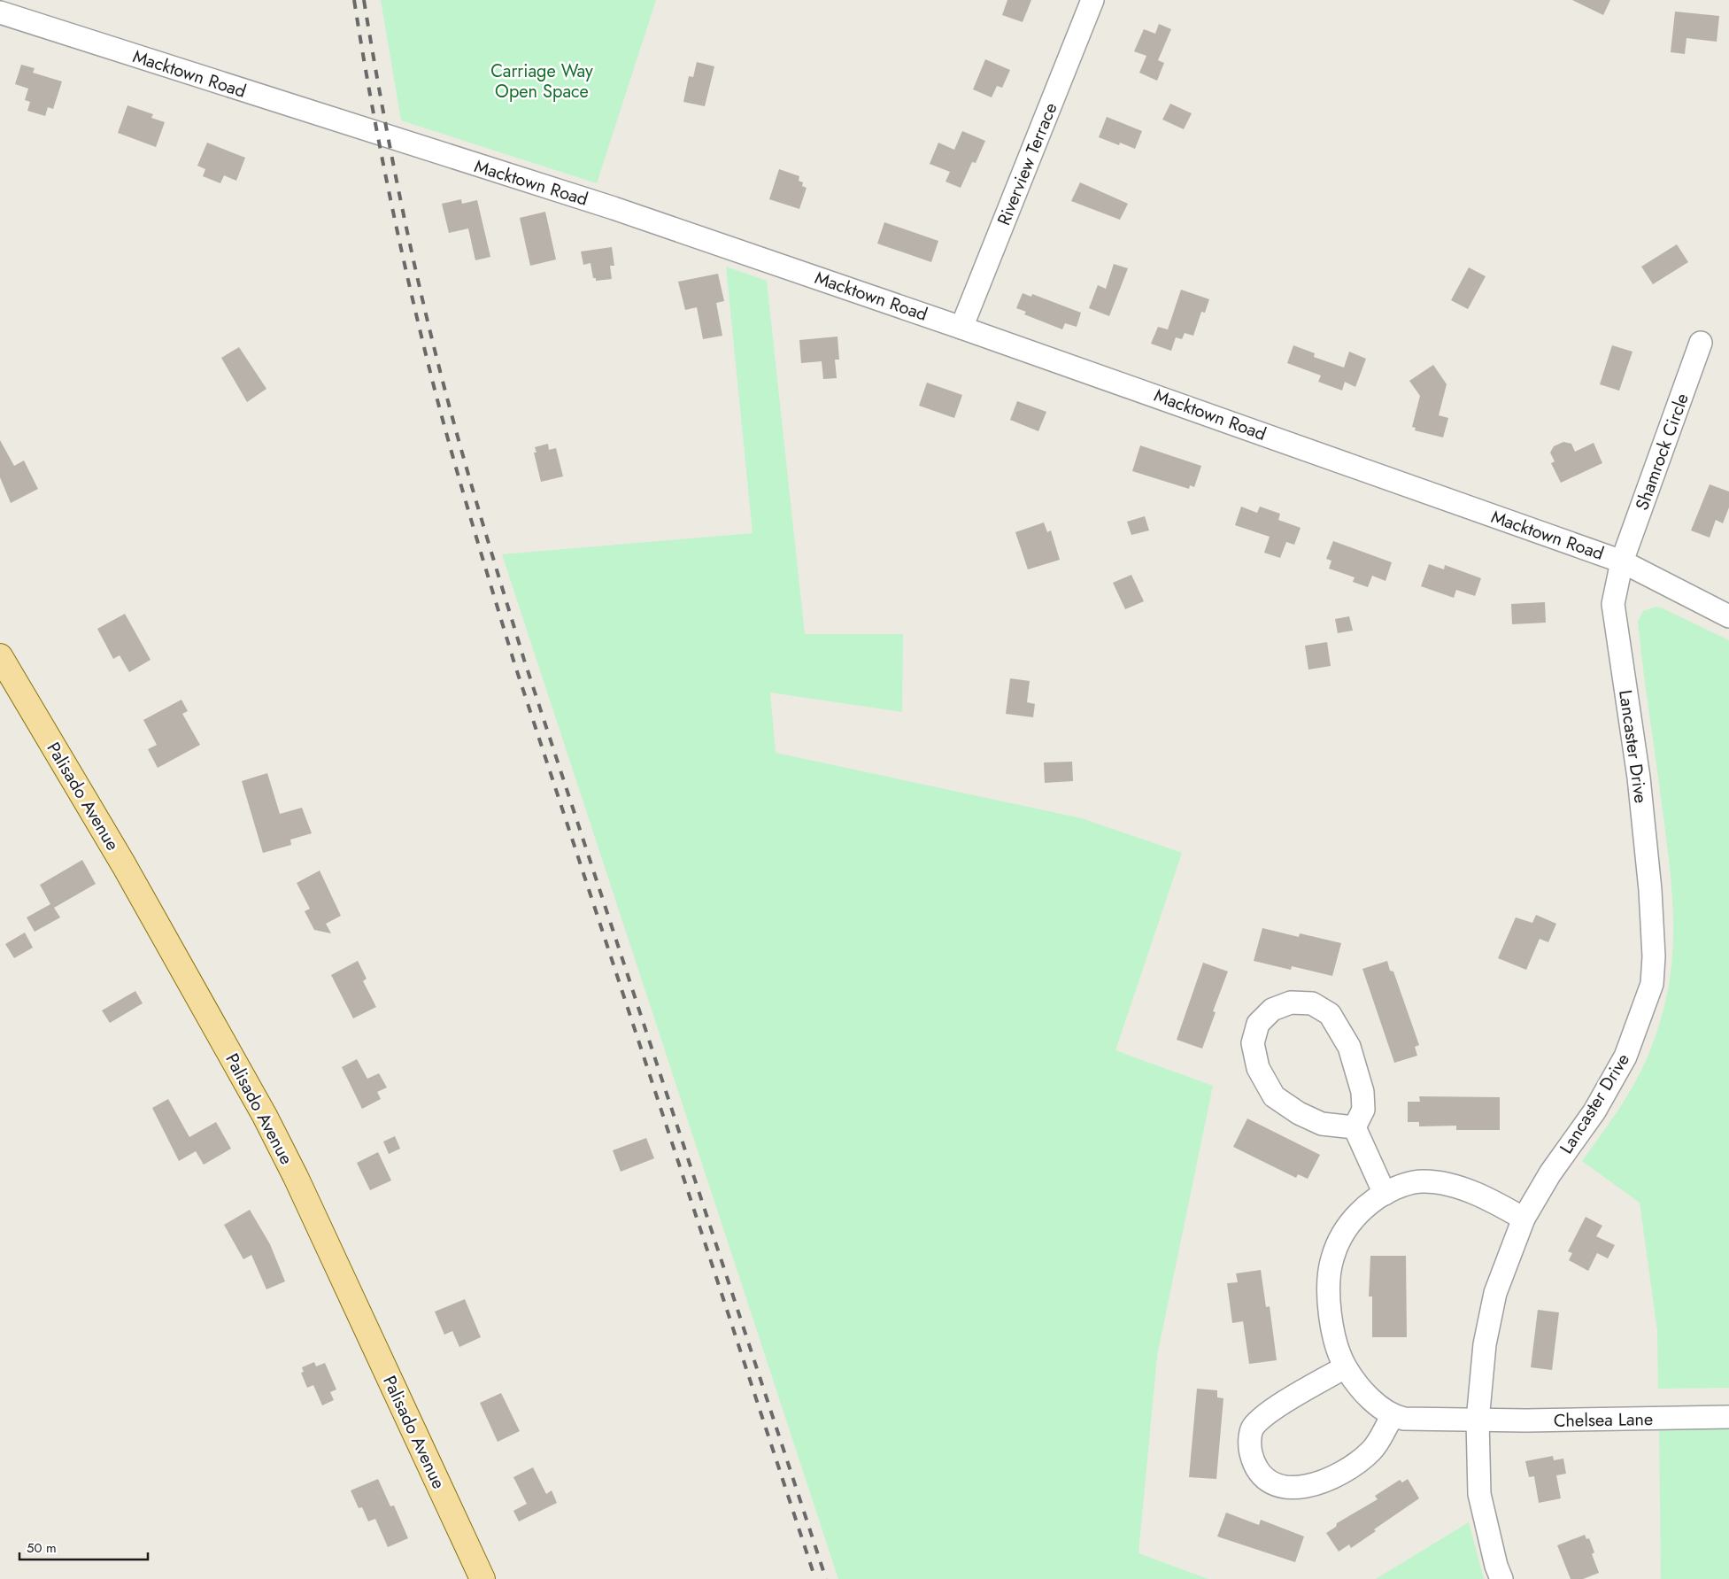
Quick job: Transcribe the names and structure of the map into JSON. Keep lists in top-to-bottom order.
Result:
{
  "streets": {
    "main road": ["Palisado Avenue"],
    "street": [
      "Macktown Road",
      "Riverview Terrace",
      "Shamrock Circle",
      "Lancaster Drive",
      "Chelsea Lane"
    ]
  },
  "crossings": [
    ["Macktown Road", "Riverview Terrace"],
    ["Macktown Road", "Shamrock Circle"],
    ["Macktown Road", "Lancaster Drive"],
    ["Shamrock Circle", "Lancaster Drive"],
    ["Lancaster Drive", "Chelsea Lane"]
  ],
  "parks": ["Carriage Way Open Space"],
  "scale_bar": "50 m"
}
